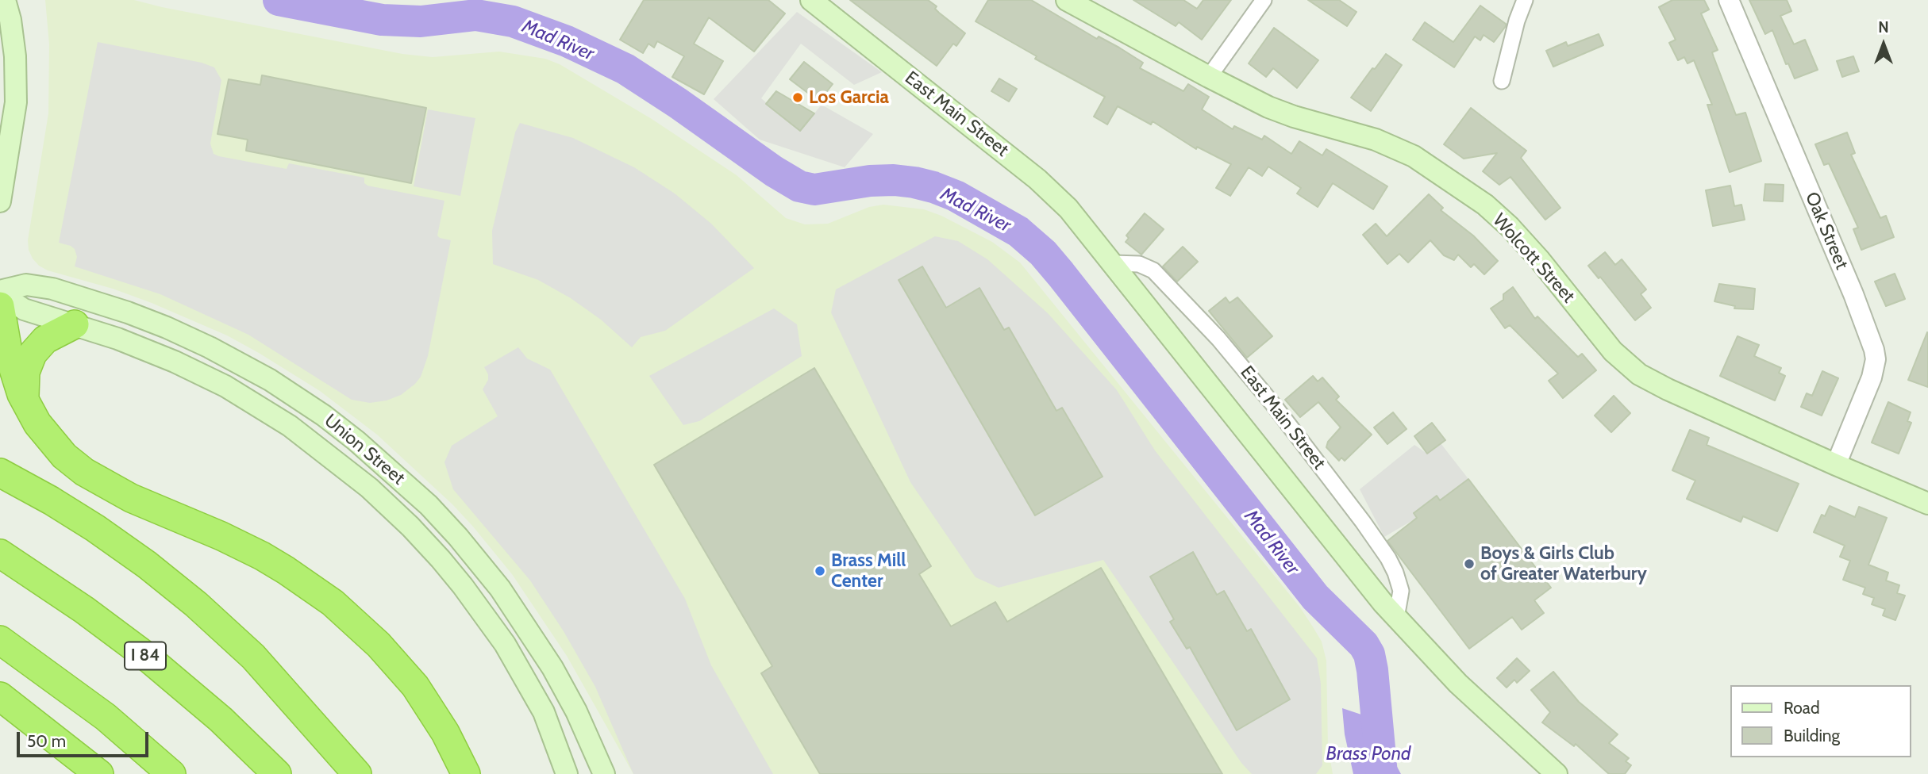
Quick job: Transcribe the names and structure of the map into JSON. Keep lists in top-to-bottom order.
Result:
{
  "streets": {
    "highway": ["I 84"],
    "main road": ["East Main Street", "Wolcott Street", "Union Street"],
    "street": ["Oak Street"]
  },
  "crossings": [
    ["Oak Street", "Wolcott Street"]
  ],
  "water": ["Mad River", "Brass Pond"],
  "places": ["Los Garcia", "Boys & Girls Club of Greater Waterbury", "Brass Mill Center"],
  "legend": ["Road", "Building"],
  "scale_bar": "50 m",
  "north": "top"
}
